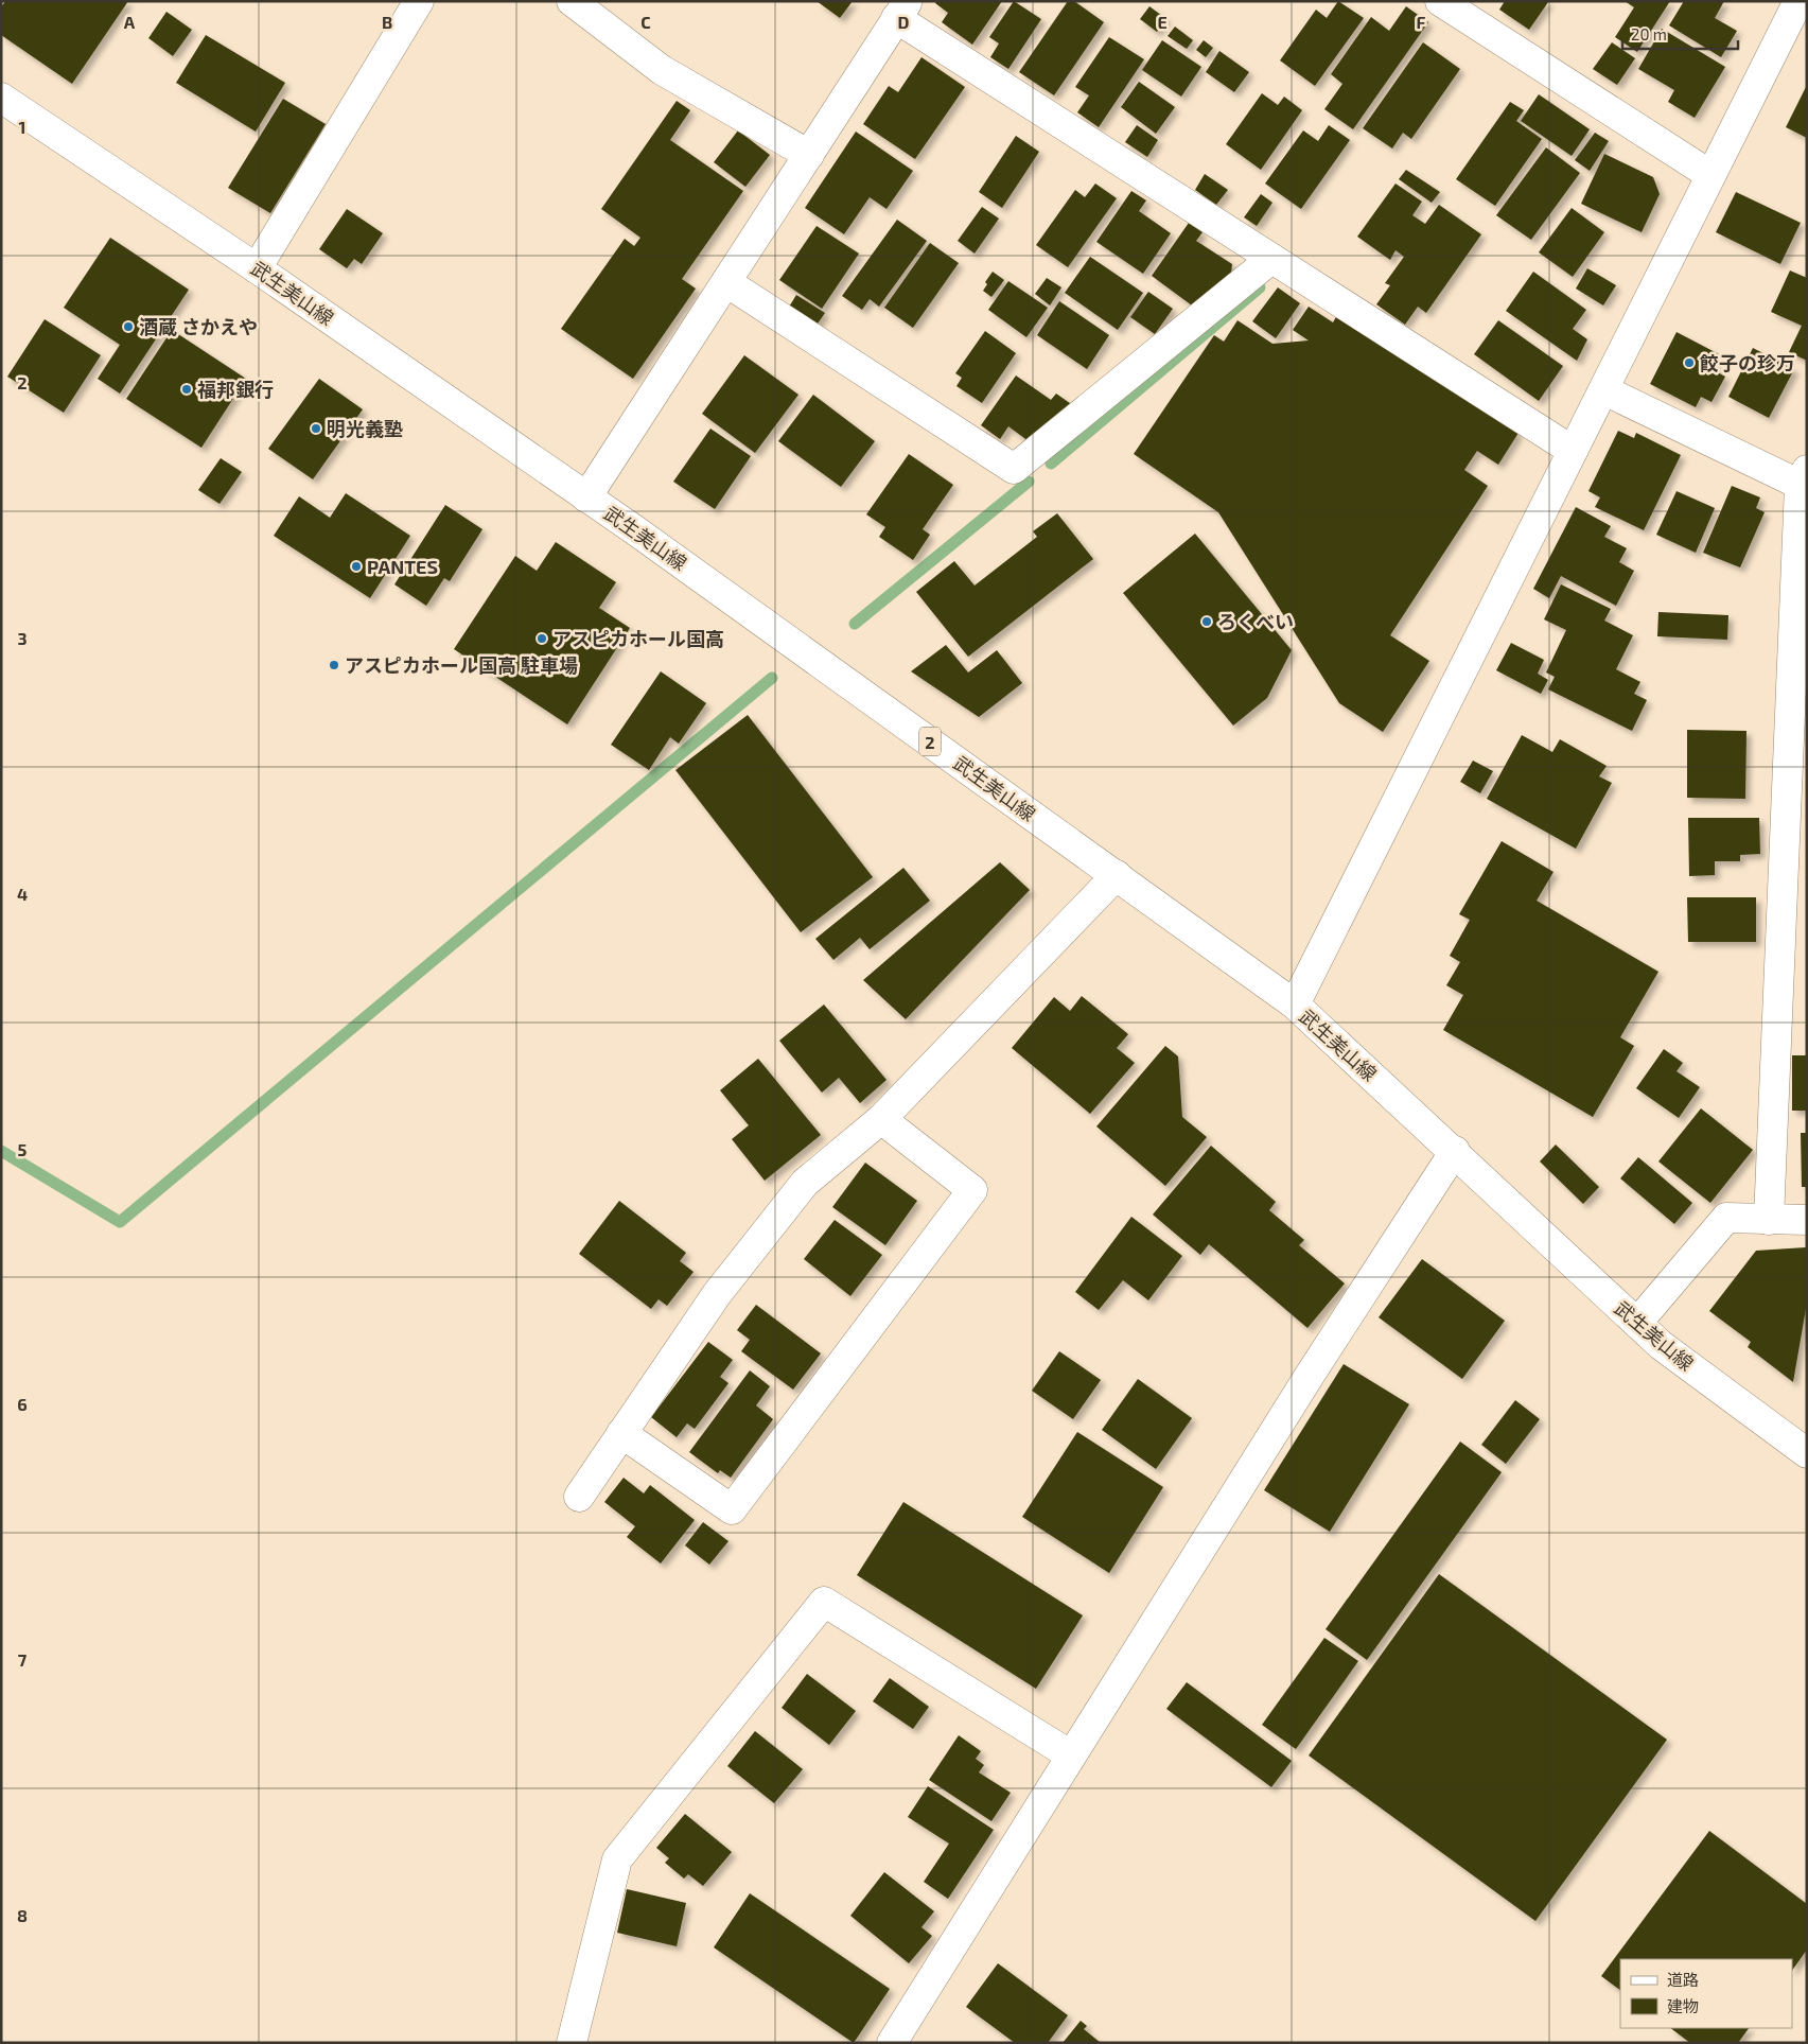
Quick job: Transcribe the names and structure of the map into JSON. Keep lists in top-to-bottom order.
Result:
{
  "streets": {
    "street": ["武生美山線", "2"]
  },
  "places": [
    "酒蔵 さかえや",
    "餃子の珍万",
    "福邦銀行",
    "明光義塾",
    "PANTES",
    "ろくべい",
    "アスピカホール国高",
    "アスピカホール国高 駐車場"
  ],
  "legend": ["道路", "建物"],
  "scale_bar": "20 m",
  "grid": {
    "columns": [
      "A",
      "B",
      "C",
      "D",
      "E",
      "F"
    ],
    "rows": [
      "1",
      "2",
      "3",
      "4",
      "5",
      "6",
      "7",
      "8"
    ]
  }
}
